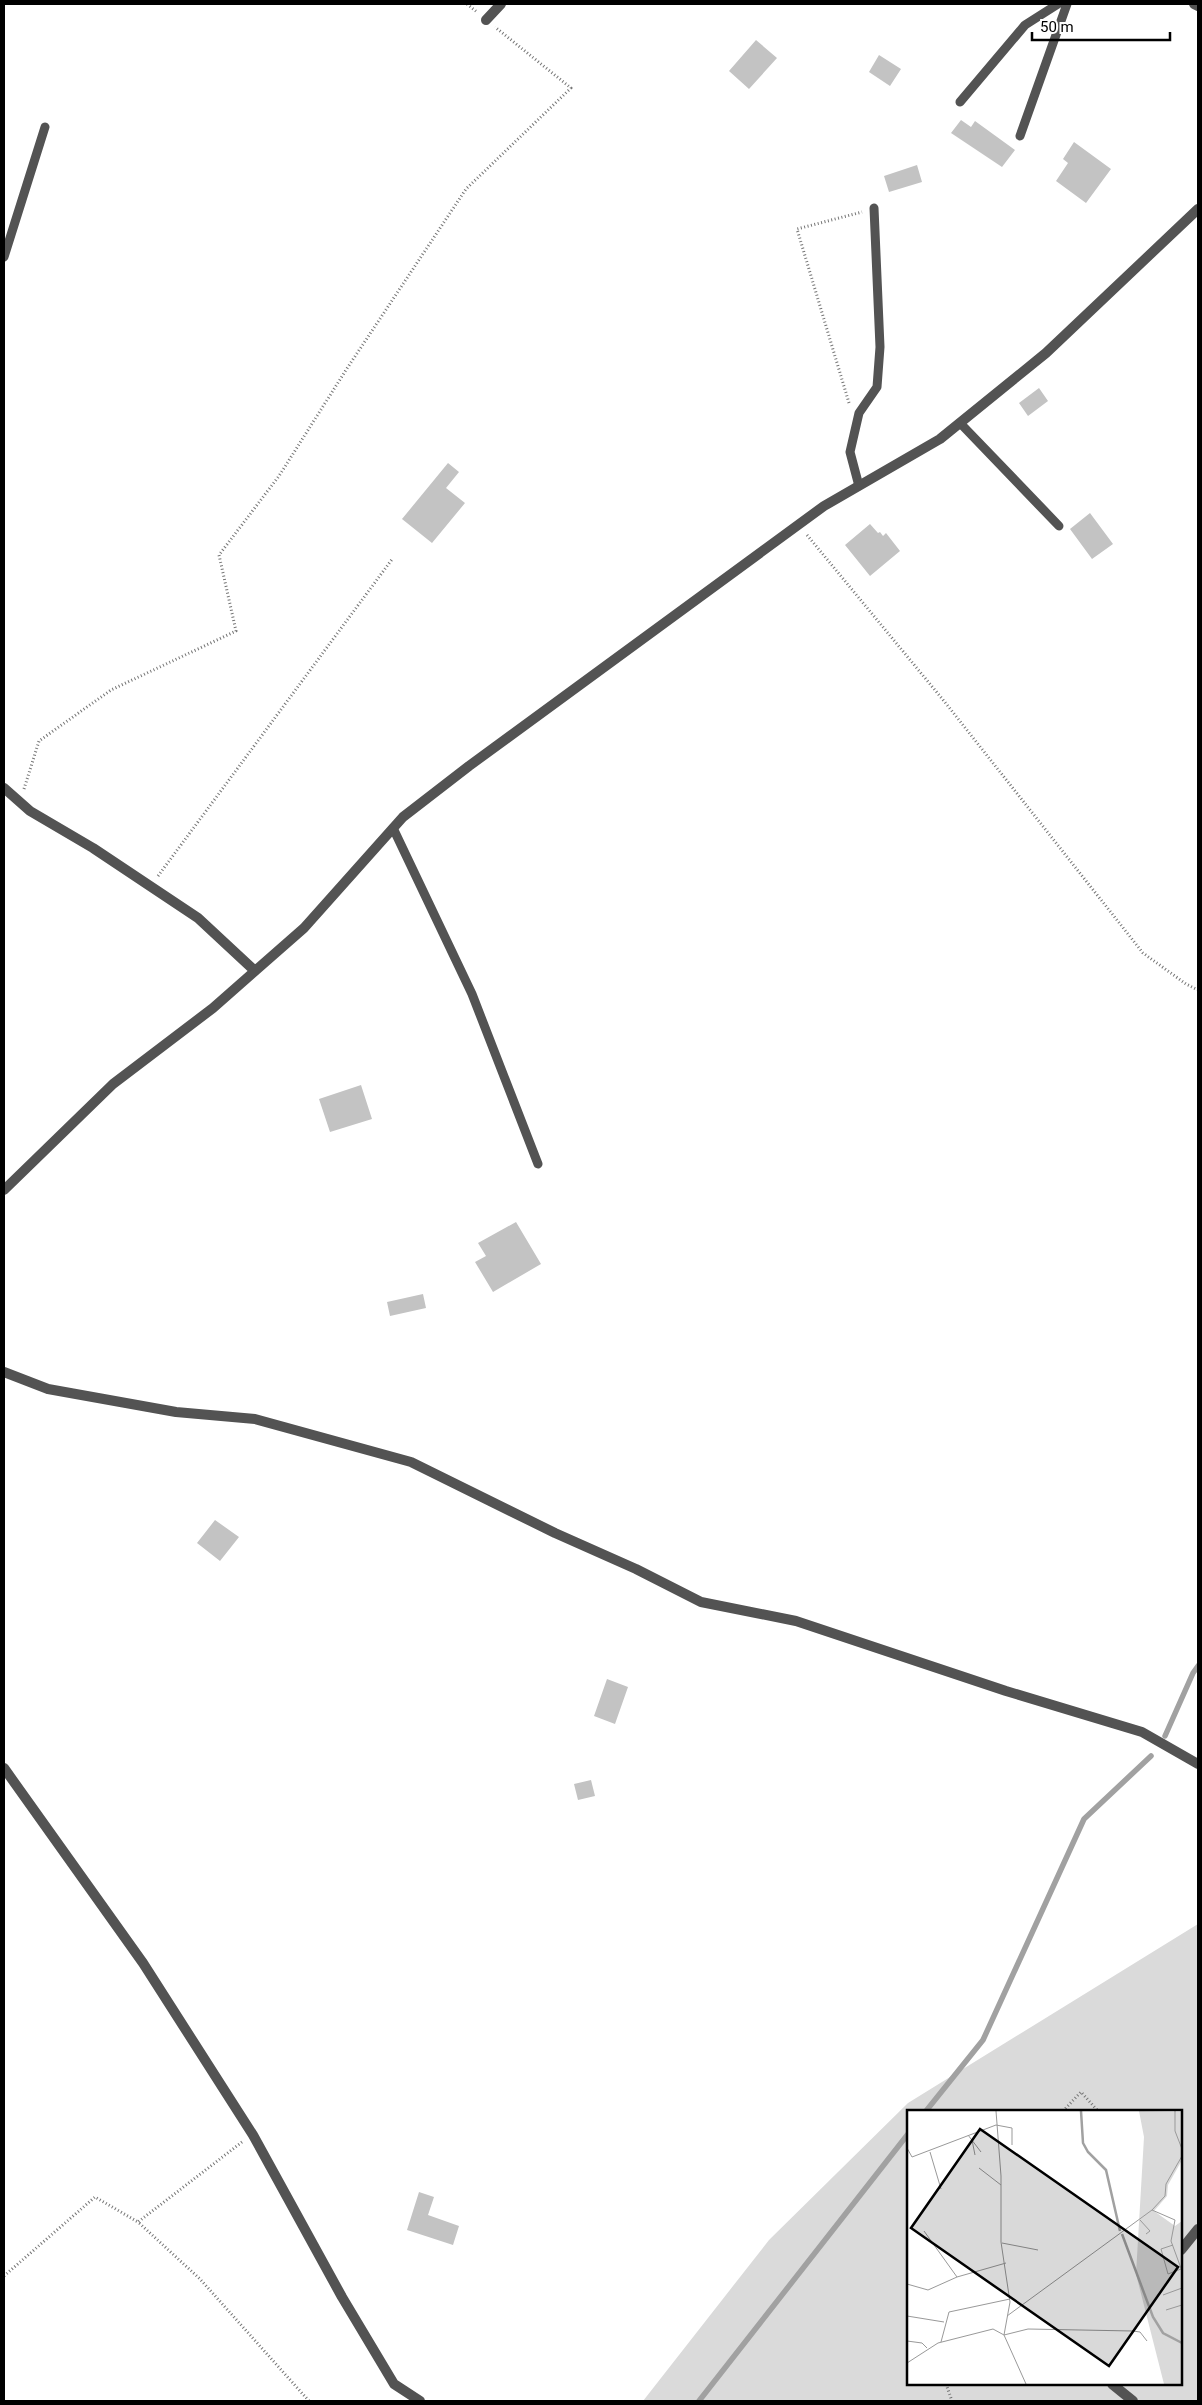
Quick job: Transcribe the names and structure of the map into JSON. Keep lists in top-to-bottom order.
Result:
{
  "scale_bar": "50 m"
}
